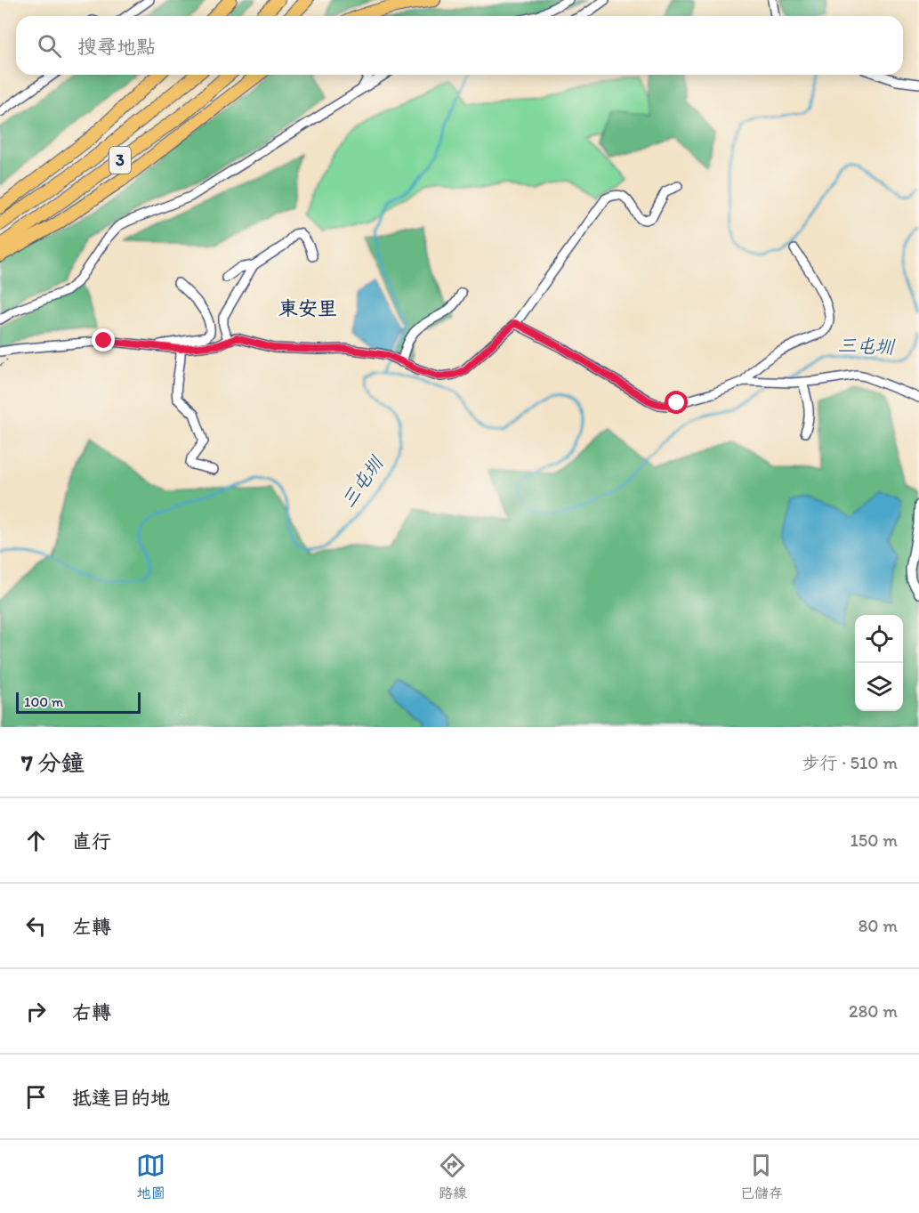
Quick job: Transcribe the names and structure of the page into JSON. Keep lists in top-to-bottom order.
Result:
{
  "streets": {
    "highway": ["3"]
  },
  "districts": ["東安里"],
  "water": ["三屯圳"],
  "scale_bar": "100 m",
  "page": {
    "search": "搜尋地點",
    "scale": "100 m",
    "heading": ["7 分鐘", "步行 · 510 m"],
    "list": [
      ["直行", "150 m"],
      ["左轉", "80 m"],
      ["右轉", "280 m"],
      "抵達目的地"
    ],
    "nav": ["地圖", "路線", "已儲存"]
  }
}
